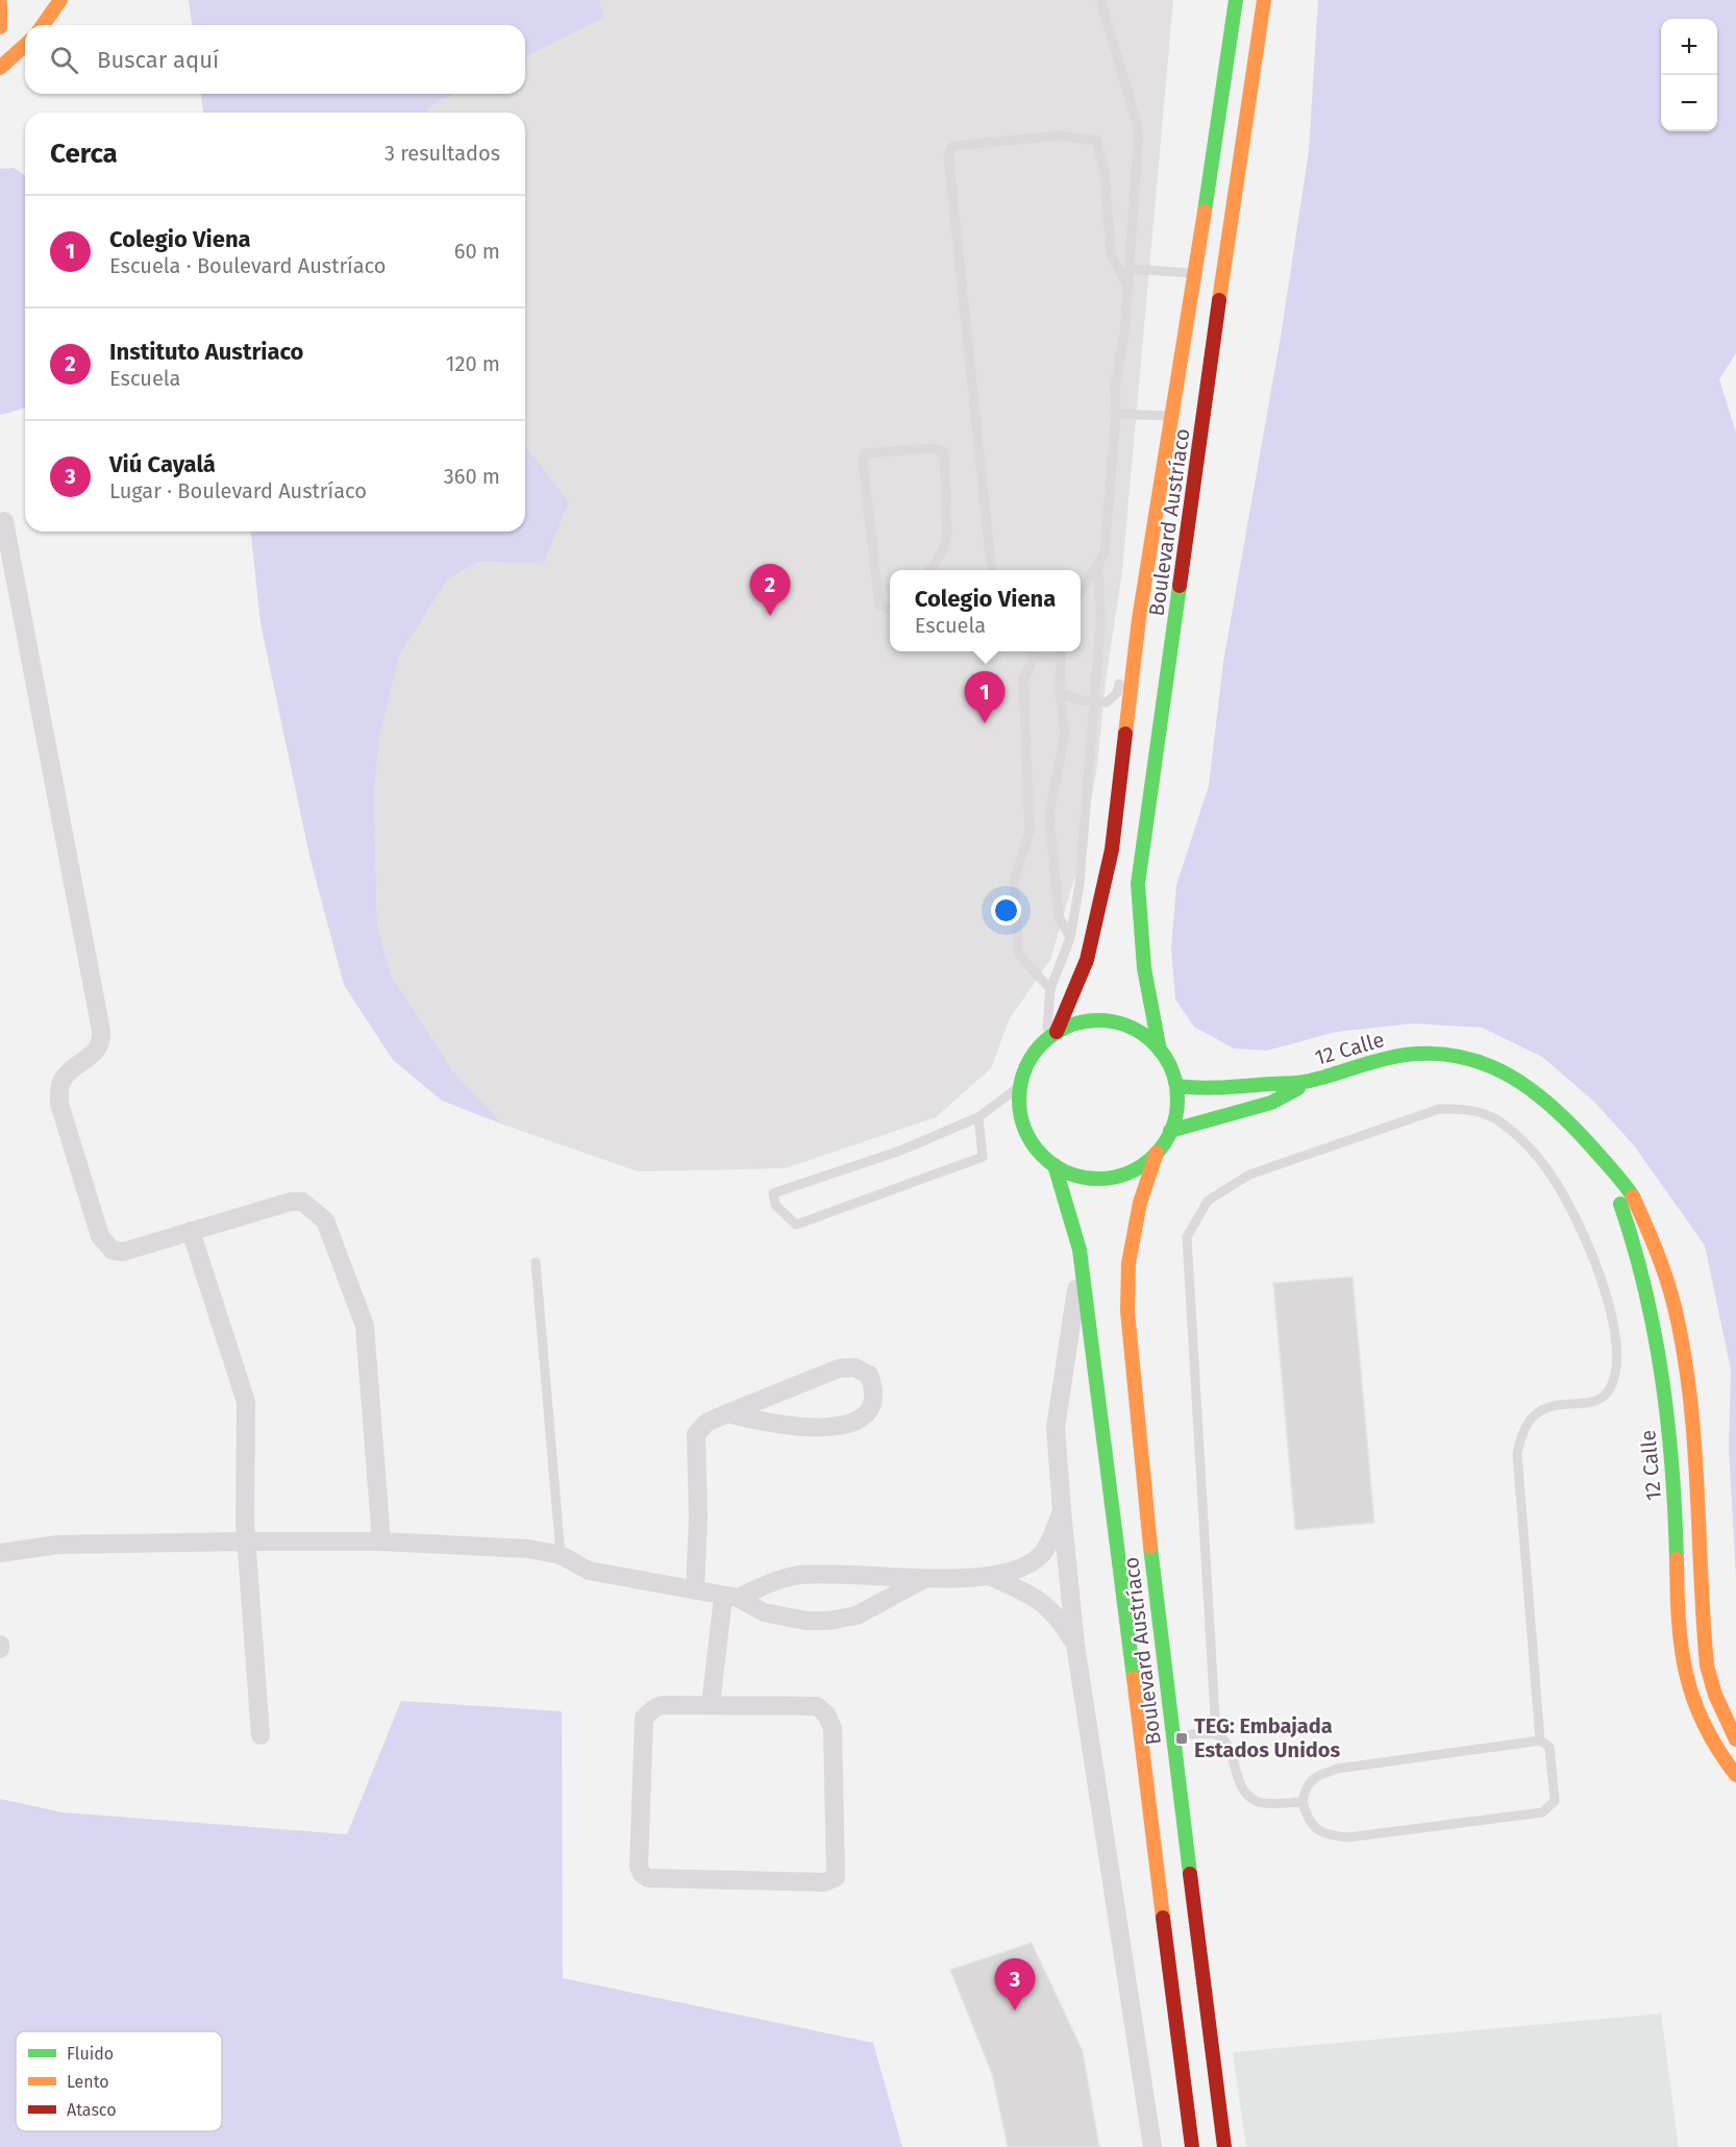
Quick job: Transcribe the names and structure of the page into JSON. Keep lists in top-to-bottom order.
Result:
{
  "streets": {
    "main road": ["Boulevard Austríaco", "12 Calle"]
  },
  "crossings": [
    ["Boulevard Austríaco", "12 Calle"]
  ],
  "places": {
    "transit": ["TEG: Embajada Estados Unidos"]
  },
  "legend": ["Fluido", "Lento", "Atasco"],
  "page": {
    "map_buttons": ["+", "−"],
    "search": "Buscar aquí",
    "heading": ["Cerca", "3 resultados"],
    "list": [
      {
        "mark": "1",
        "name": "Colegio Viena",
        "note": "Escuela · Boulevard Austríaco",
        "value": "60 m"
      },
      {
        "mark": "2",
        "name": "Instituto Austriaco",
        "note": "Escuela",
        "value": "120 m"
      },
      {
        "mark": "3",
        "name": "Viú Cayalá",
        "note": "Lugar · Boulevard Austríaco",
        "value": "360 m"
      }
    ],
    "pins": ["2", "1", "3"],
    "popup": ["Colegio Viena", "Escuela"]
  }
}
